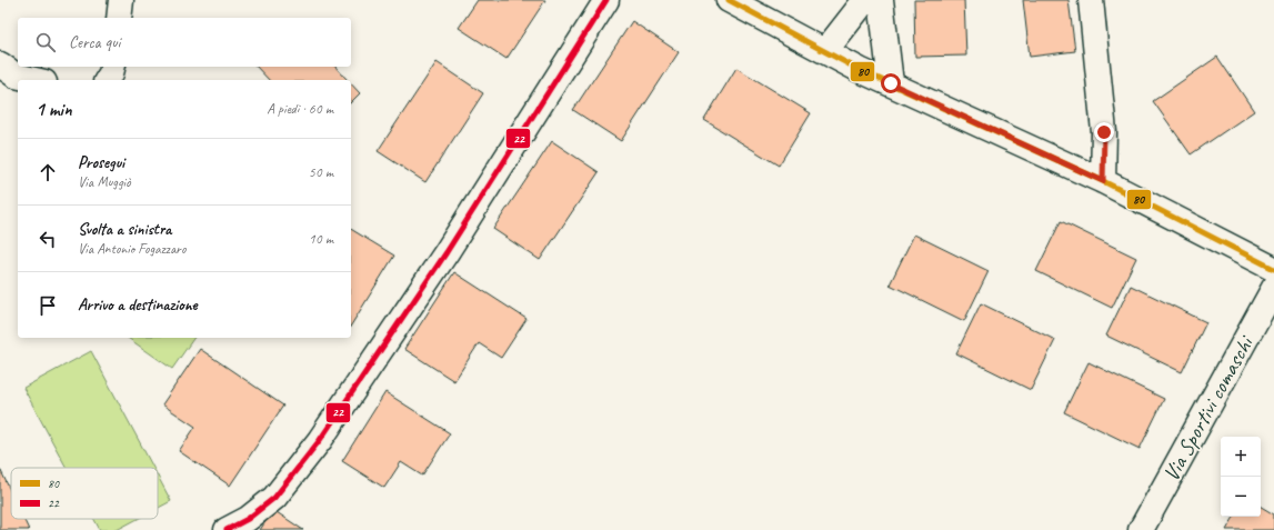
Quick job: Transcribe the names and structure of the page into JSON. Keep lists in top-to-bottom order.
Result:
{
  "streets": {
    "street": ["Via Sportivi comaschi"]
  },
  "lines": ["transit line 80", "transit line 22"],
  "legend": ["80", "22"],
  "page": {
    "search": "Cerca qui",
    "heading": ["1 min", "A piedi · 60 m"],
    "list": [
      ["Prosegui", "Via Muggiò", "50 m"],
      ["Svolta a sinistra", "Via Antonio Fogazzaro", "10 m"],
      "Arrivo a destinazione"
    ],
    "map_buttons": ["+", "−"]
  }
}
